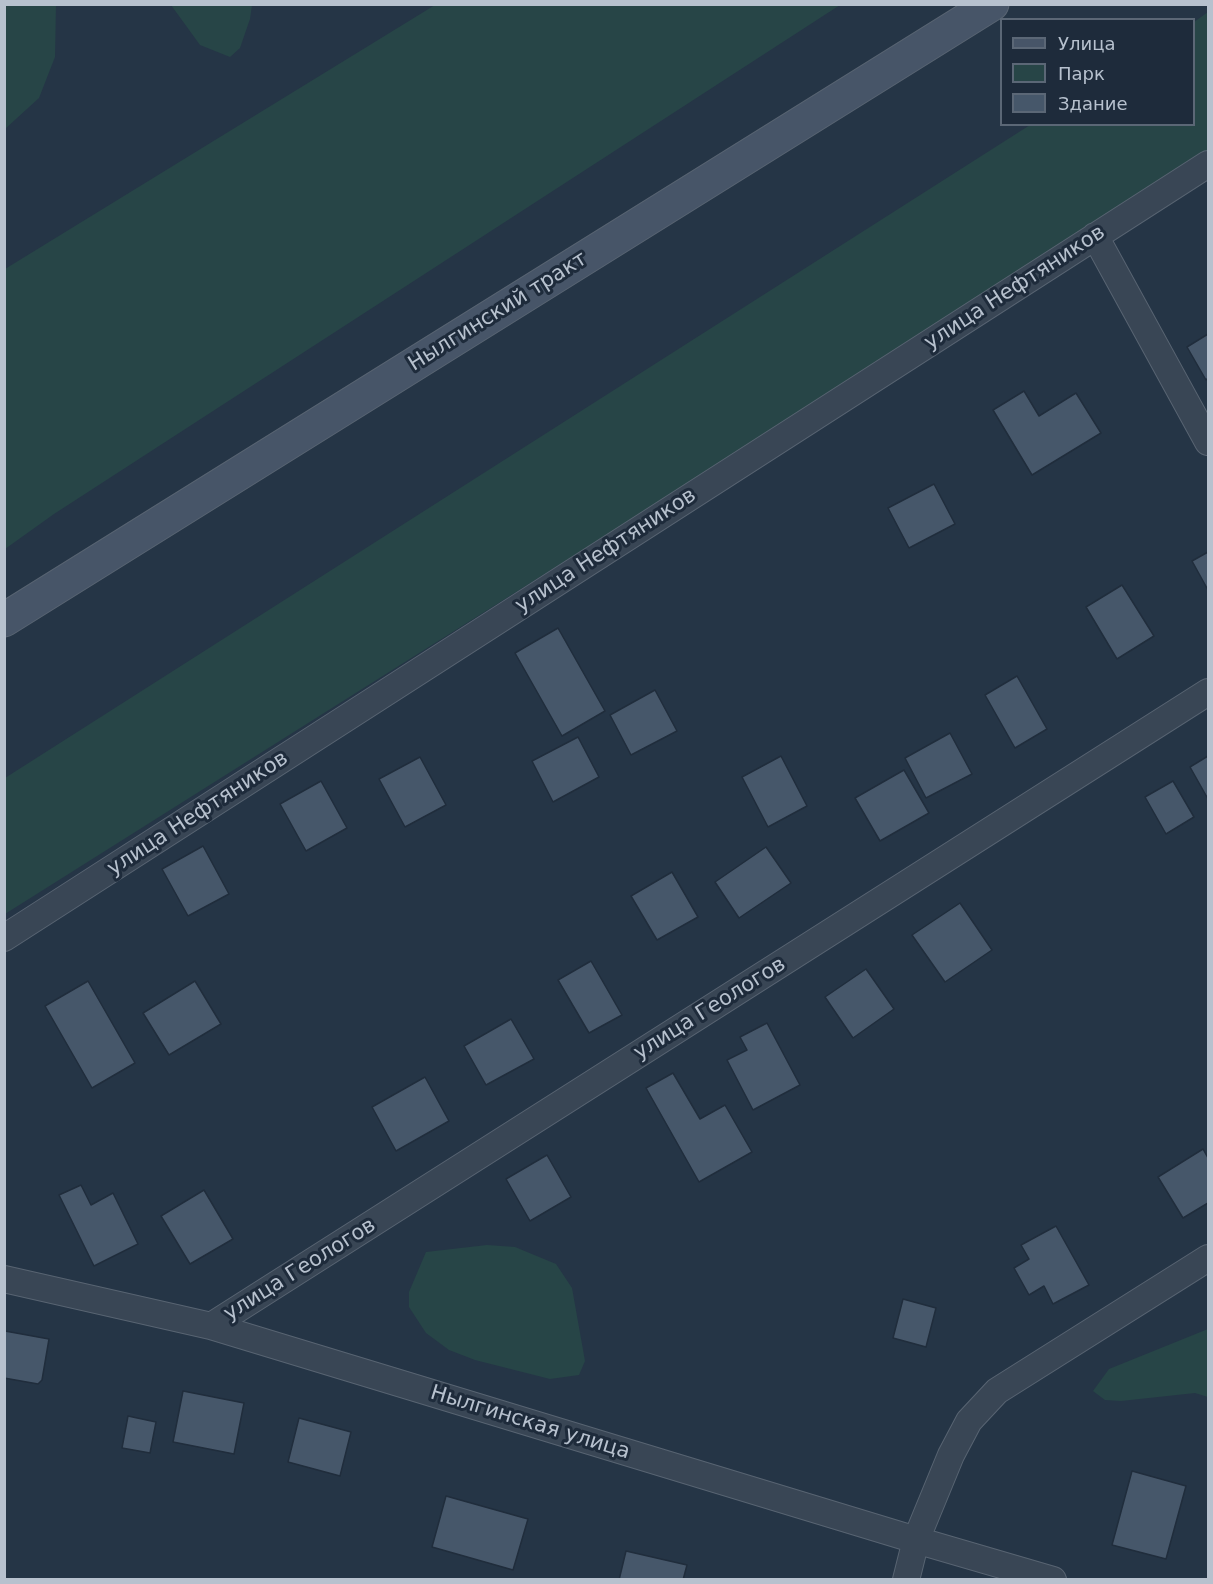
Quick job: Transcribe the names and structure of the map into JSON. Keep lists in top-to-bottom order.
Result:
{
  "streets": {
    "main road": ["Нылгинский тракт"],
    "street": ["улица Нефтяников", "улица Геологов", "Нылгинская улица"]
  },
  "crossings": [
    ["улица Геологов", "Нылгинская улица"]
  ],
  "legend": ["Улица", "Парк", "Здание"]
}
